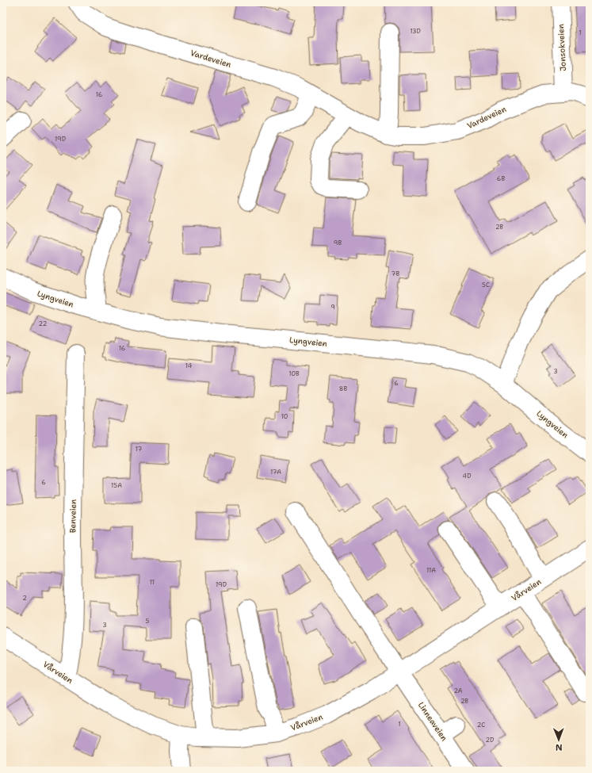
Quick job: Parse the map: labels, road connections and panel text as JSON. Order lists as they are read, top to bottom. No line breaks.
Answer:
{"streets":{"street":["Jonsokveien","Vardeveien","Lyngveien","Benveien","Vårveien","Linneaveien"]},"crossings":[["Jonsokveien","Vardeveien"],["Benveien","Vårveien"],["Vårveien","Linneaveien"]],"house_numbers":["13D","1","16","19D","6B","2B","9B","7B","5C","9","22","16","14","3","10B","6","8B","10","17","17A","4D","6","15A","11A","11","19D","2","5","3","2A","2B","1","2C","2D"],"north":"bottom"}
